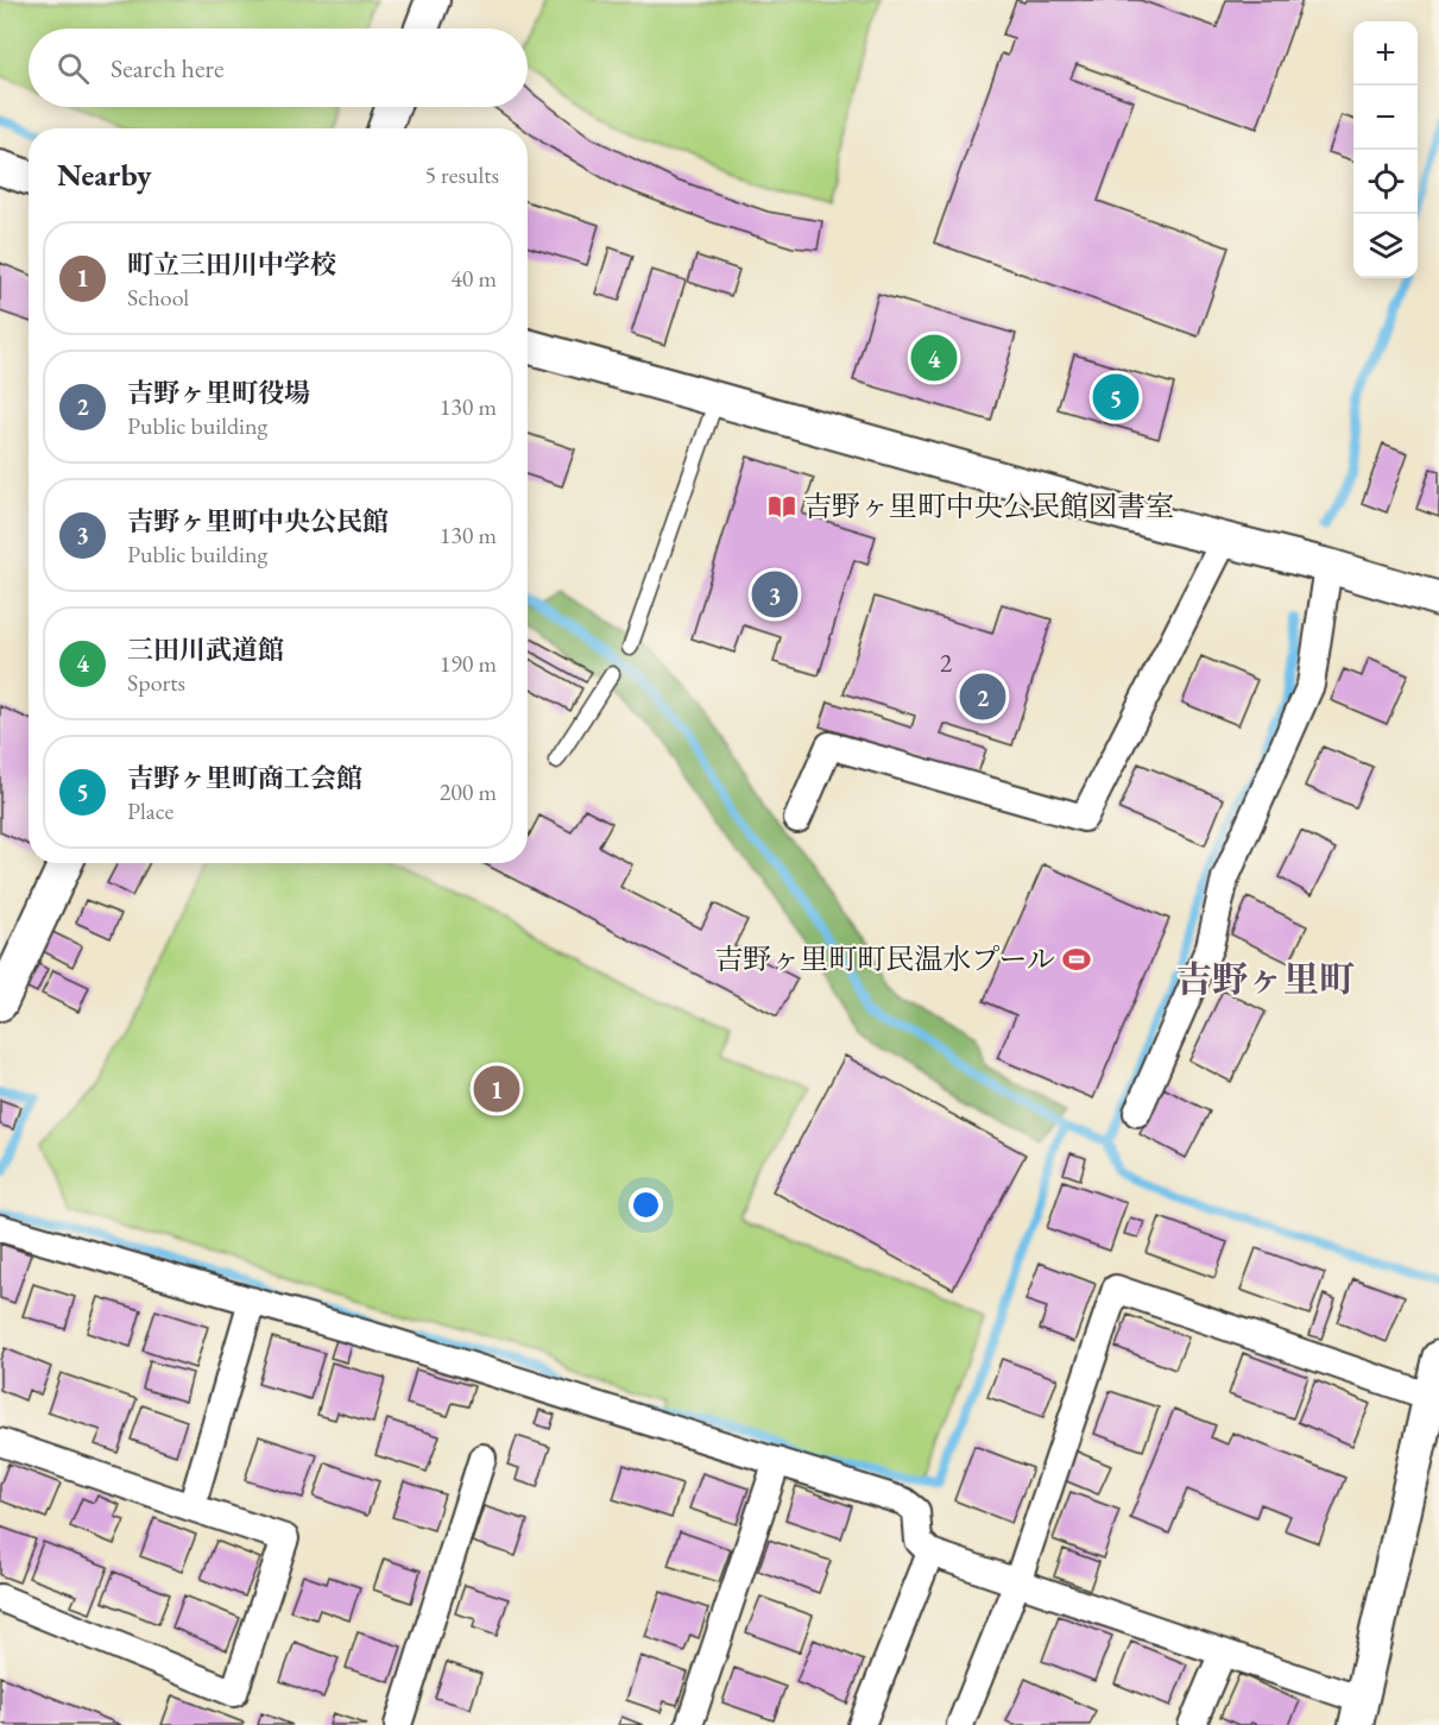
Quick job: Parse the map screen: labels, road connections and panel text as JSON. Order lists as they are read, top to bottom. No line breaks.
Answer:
{"districts":["吉野ヶ里町"],"places":{"library":["吉野ヶ里町中央公民館図書室"],"sports":["吉野ヶ里町町民温水プール"]},"house_numbers":["2"],"page":{"map_buttons":["+","−"],"search":"Search here","heading":["Nearby","5 results"],"list":[{"mark":"1","name":"町立三田川中学校","note":"School","value":"40 m"},{"mark":"2","name":"吉野ヶ里町役場","note":"Public building","value":"130 m"},{"mark":"3","name":"吉野ヶ里町中央公民館","note":"Public building","value":"130 m"},{"mark":"4","name":"三田川武道館","note":"Sports","value":"190 m"},{"mark":"5","name":"吉野ヶ里町商工会館","note":"Place","value":"200 m"}],"pins":["4","5","3","2","1"]}}
